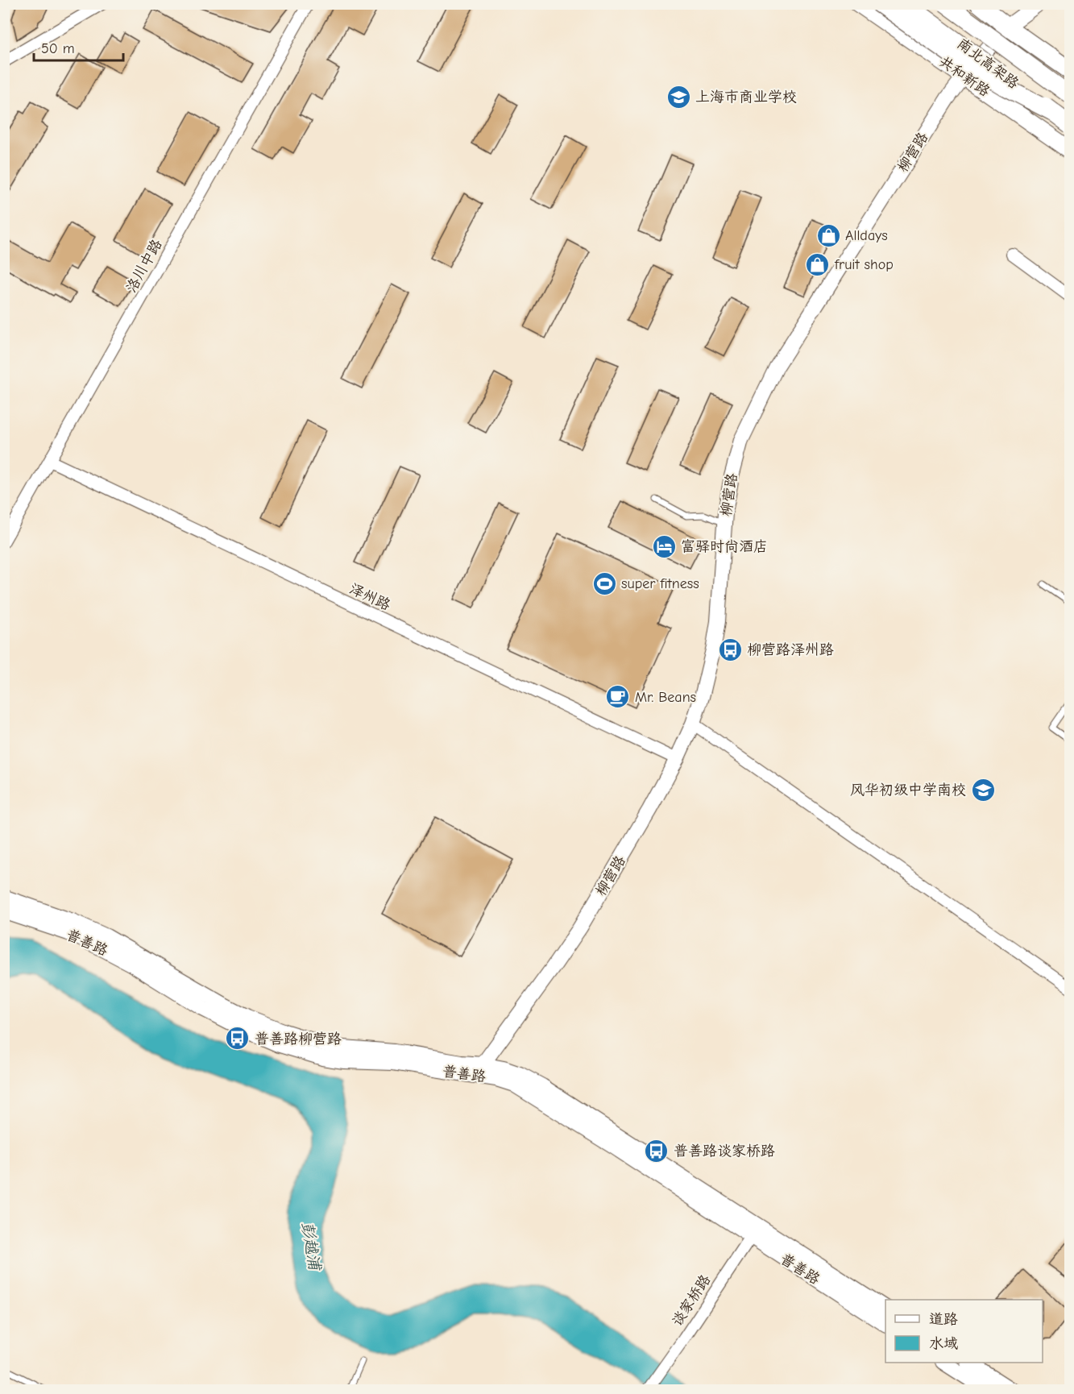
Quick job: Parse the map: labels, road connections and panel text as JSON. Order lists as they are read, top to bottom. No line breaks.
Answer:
{"streets":{"main road":["南北高架路","共和新路","柳营路","普善路"],"street":["洛川中路","泽州路","谈家桥路"]},"crossings":[["共和新路","柳营路"],["柳营路","泽州路"],["柳营路","普善路"],["洛川中路","泽州路"],["普善路","谈家桥路"]],"water":["彭越浦"],"places":{"school or university":["上海市商业学校","风华初级中学南校"],"shop":["Alldays","fruit shop"],"hotel":["富驿时尚酒店"],"sports":["super fitness"],"bus stop":["柳营路泽州路","普善路柳营路","普善路谈家桥路"],"cafe":["Mr. Beans"]},"legend":["道路","水域"],"scale_bar":"50 m"}
